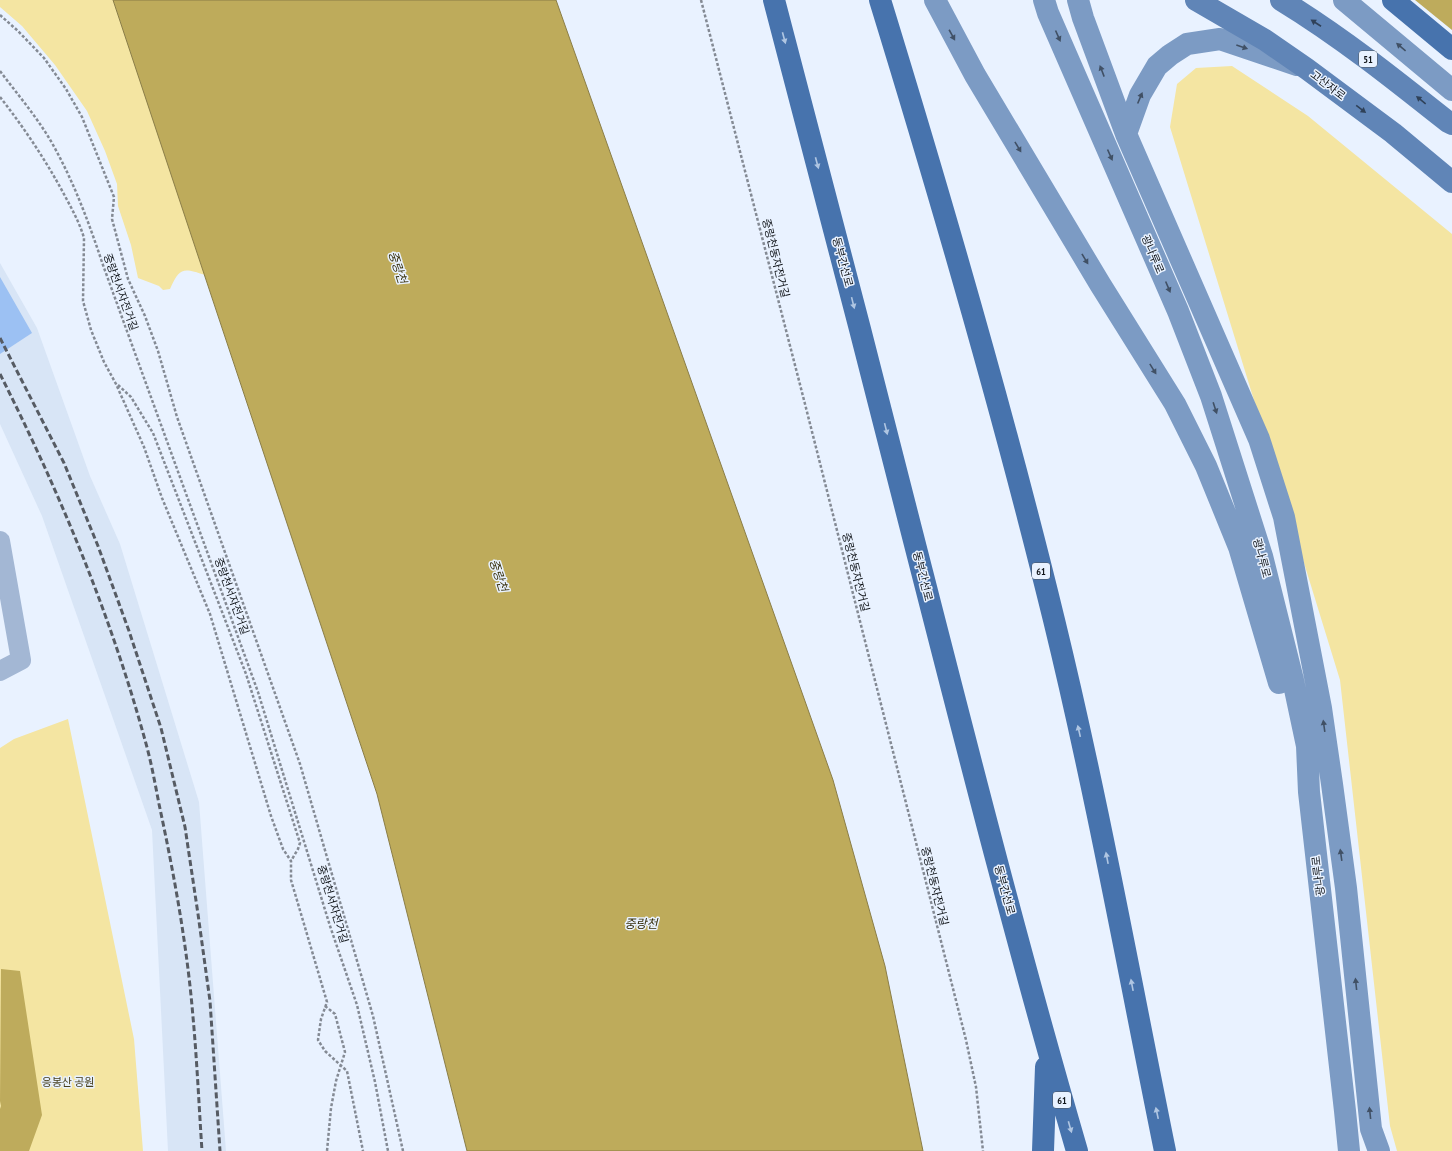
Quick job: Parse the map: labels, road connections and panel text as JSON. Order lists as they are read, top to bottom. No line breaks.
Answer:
{"streets":{"highway":["동부간선로","61"],"main road":["51","고산자로","광나루로"],"path":["중랑천동자전거길","중랑천서자전거길"]},"water":["중랑천"],"parks":["응봉산 공원"]}
